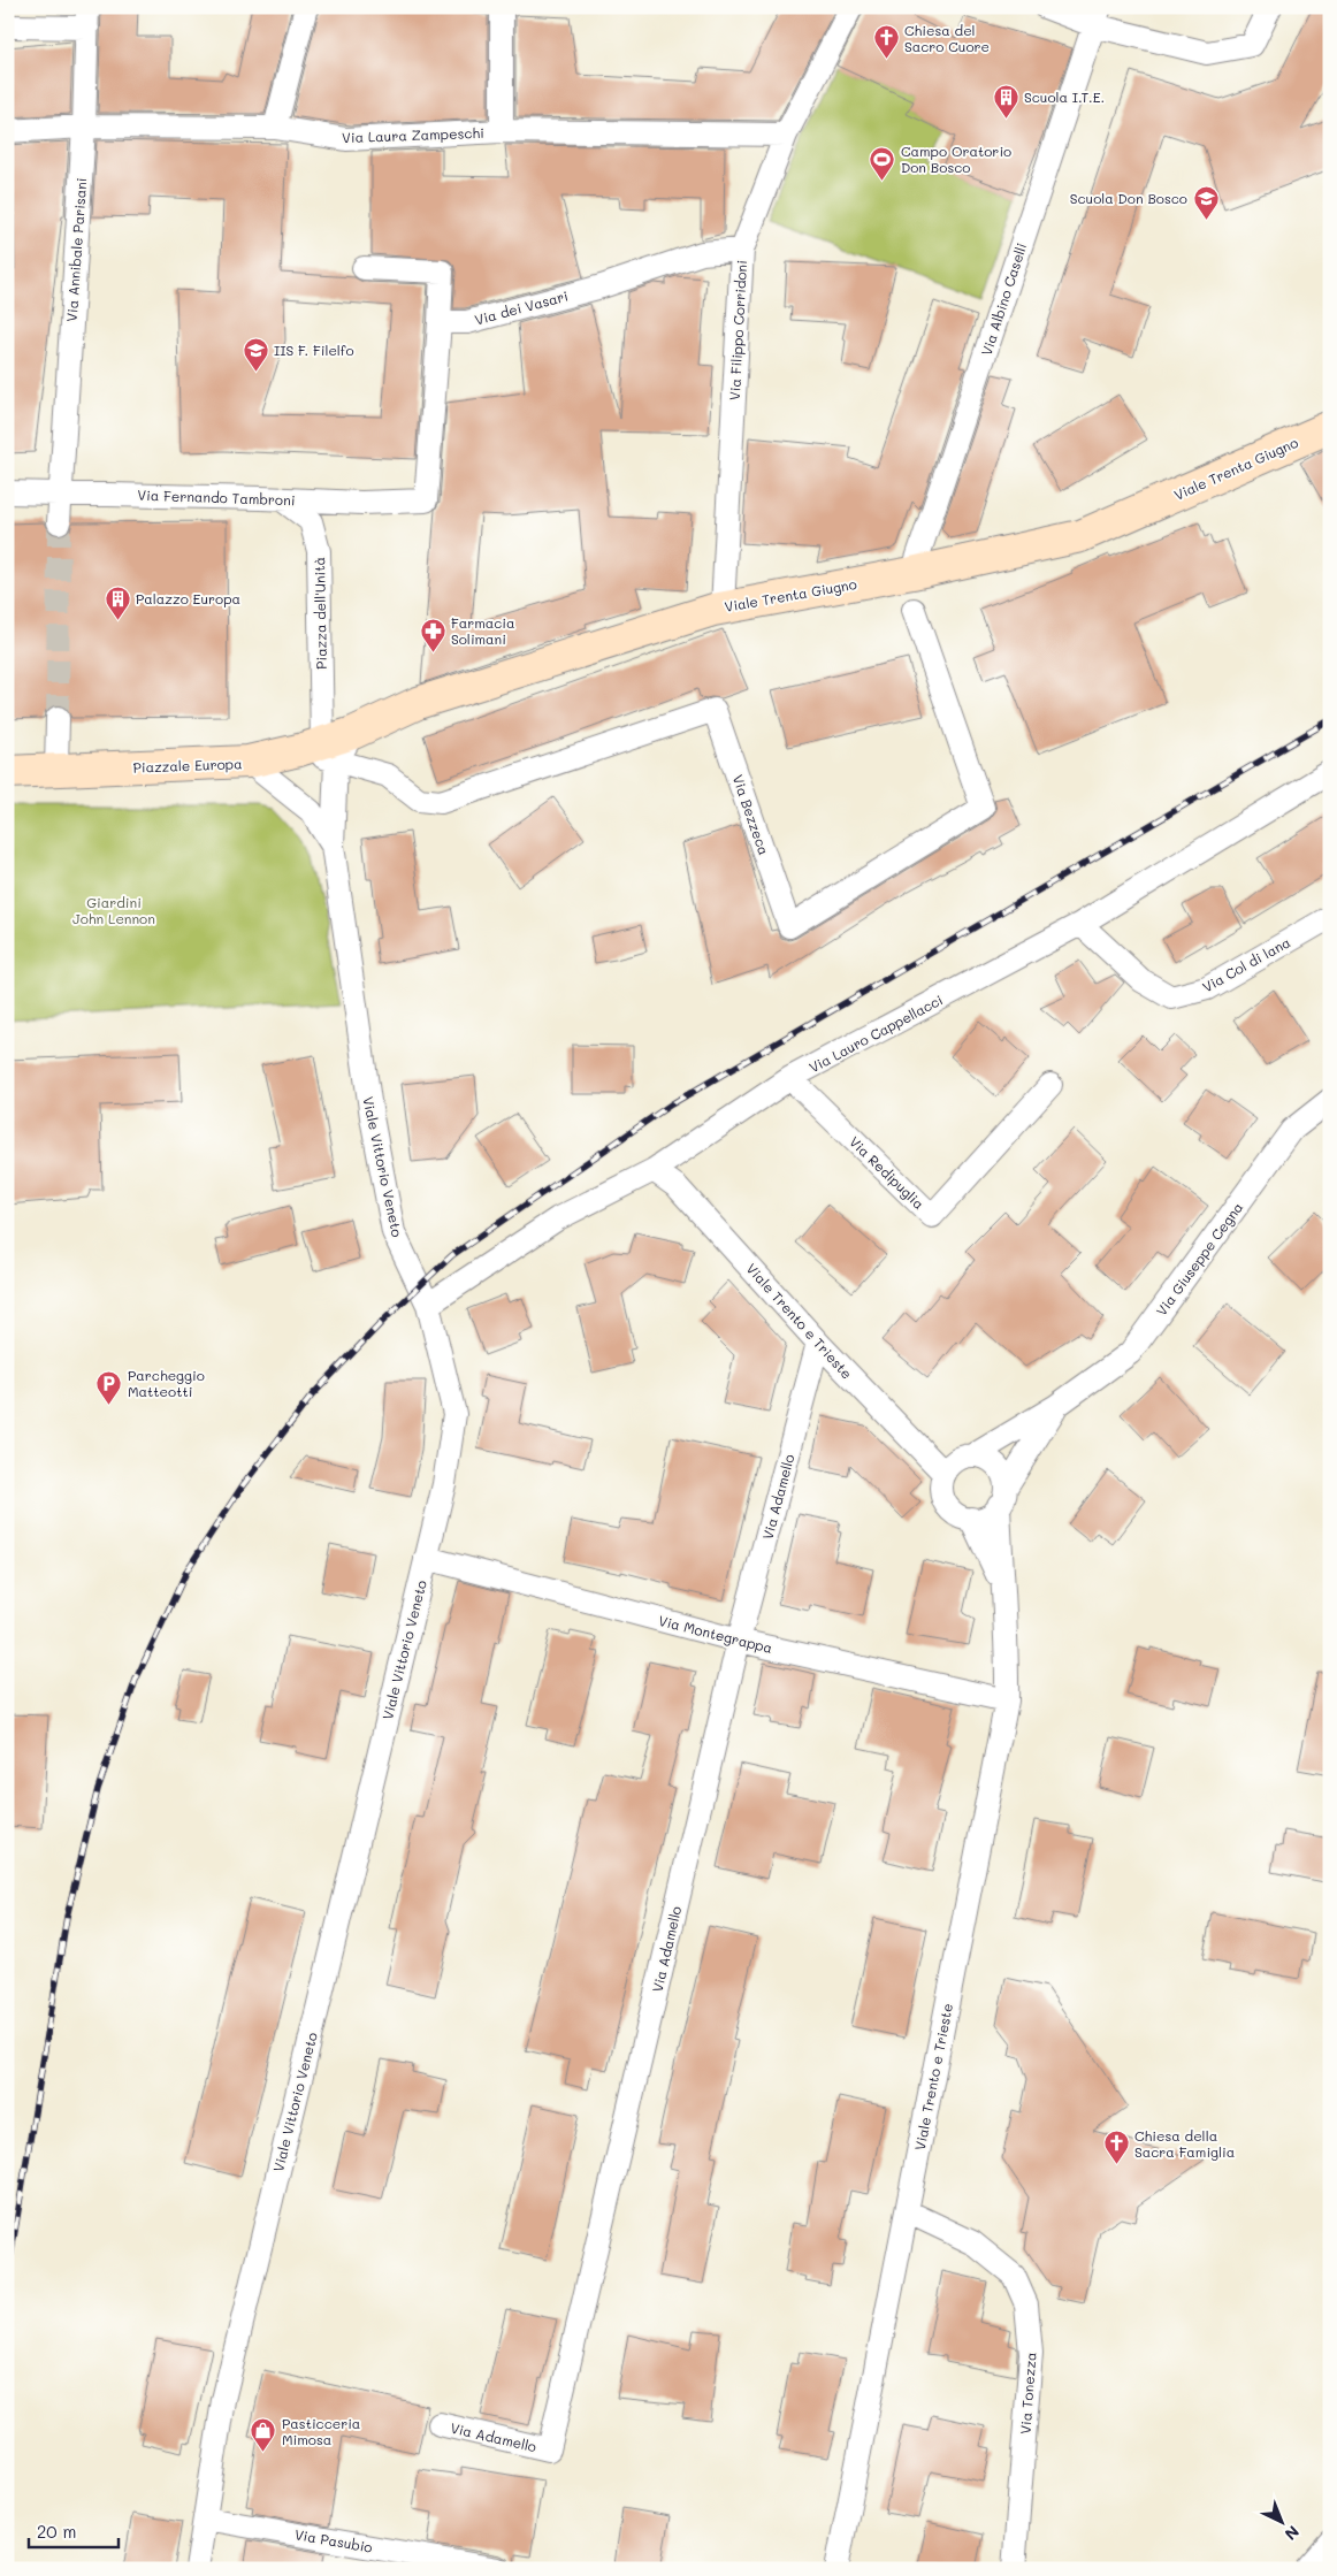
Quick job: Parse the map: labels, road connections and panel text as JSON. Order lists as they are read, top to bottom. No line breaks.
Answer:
{"streets":{"street":["Via Laura Zampeschi","Via Annibale Parisani","Via Albino Caselli","Via dei Vasari","Via Filippo Corridoni","Viale Trenta Giugno","Via Fernando Tambroni","Piazza dell'Unità","Piazzale Europa","Via Bezzeca","Via Col di lana","Via Lauro Cappellacci","Viale Vittorio Veneto","Via Redipuglia","Via Giuseppe Cegna","Viale Trento e Trieste","Via Adamello","Via Montegrappa","Via Tonezza","Via Pasubio"]},"crossings":[["Via Laura Zampeschi","Via Annibale Parisani"],["Via Laura Zampeschi","Via Filippo Corridoni"],["Via Annibale Parisani","Via Fernando Tambroni"],["Via Albino Caselli","Viale Trenta Giugno"],["Via dei Vasari","Via Filippo Corridoni"],["Via dei Vasari","Via Fernando Tambroni"],["Via Filippo Corridoni","Viale Trenta Giugno"],["Viale Trenta Giugno","Piazza dell'Unità"],["Viale Trenta Giugno","Piazzale Europa"],["Viale Trenta Giugno","Via Bezzeca"],["Viale Trenta Giugno","Viale Vittorio Veneto"],["Via Fernando Tambroni","Piazza dell'Unità"],["Piazza dell'Unità","Via Bezzeca"],["Piazza dell'Unità","Viale Vittorio Veneto"],["Piazzale Europa","Viale Vittorio Veneto"],["Via Bezzeca","Viale Vittorio Veneto"],["Via Col di lana","Via Lauro Cappellacci"],["Via Lauro Cappellacci","Viale Vittorio Veneto"],["Via Lauro Cappellacci","Via Redipuglia"],["Via Lauro Cappellacci","Viale Trento e Trieste"],["Viale Vittorio Veneto","Via Montegrappa"],["Viale Vittorio Veneto","Via Pasubio"],["Via Giuseppe Cegna","Viale Trento e Trieste"],["Viale Trento e Trieste","Via Adamello"],["Viale Trento e Trieste","Via Montegrappa"],["Viale Trento e Trieste","Via Tonezza"],["Via Adamello","Via Montegrappa"]],"parks":["Giardini John Lennon"],"places":{"church":["Chiesa del Sacro Cuore","Chiesa della Sacra Famiglia"],"building":["Scuola I.T.E.","Palazzo Europa"],"sports":["Campo Oratorio Don Bosco"],"school or university":["Scuola Don Bosco","IIS F. Filelfo"],"pharmacy":["Farmacia Solimani"],"parking":["Parcheggio Matteotti"],"shop":["Pasticceria Mimosa"]},"scale_bar":"20 m","north":"bottom right"}
